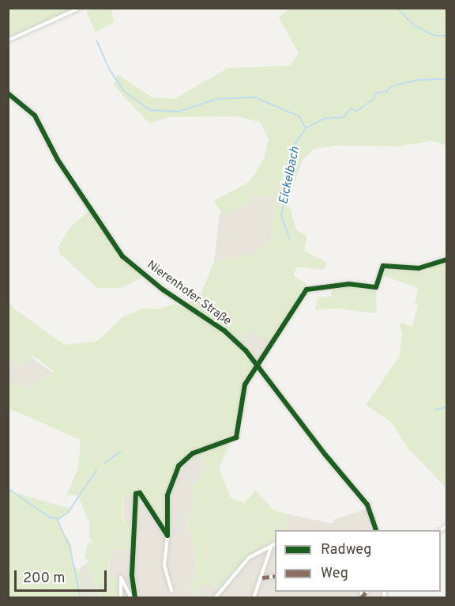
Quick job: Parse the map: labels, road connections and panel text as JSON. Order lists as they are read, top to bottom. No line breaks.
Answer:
{"streets":{"street":["Nierenhofer Straße"]},"water":["Eickelbach"],"legend":["Radweg","Weg"],"scale_bar":"200 m"}
